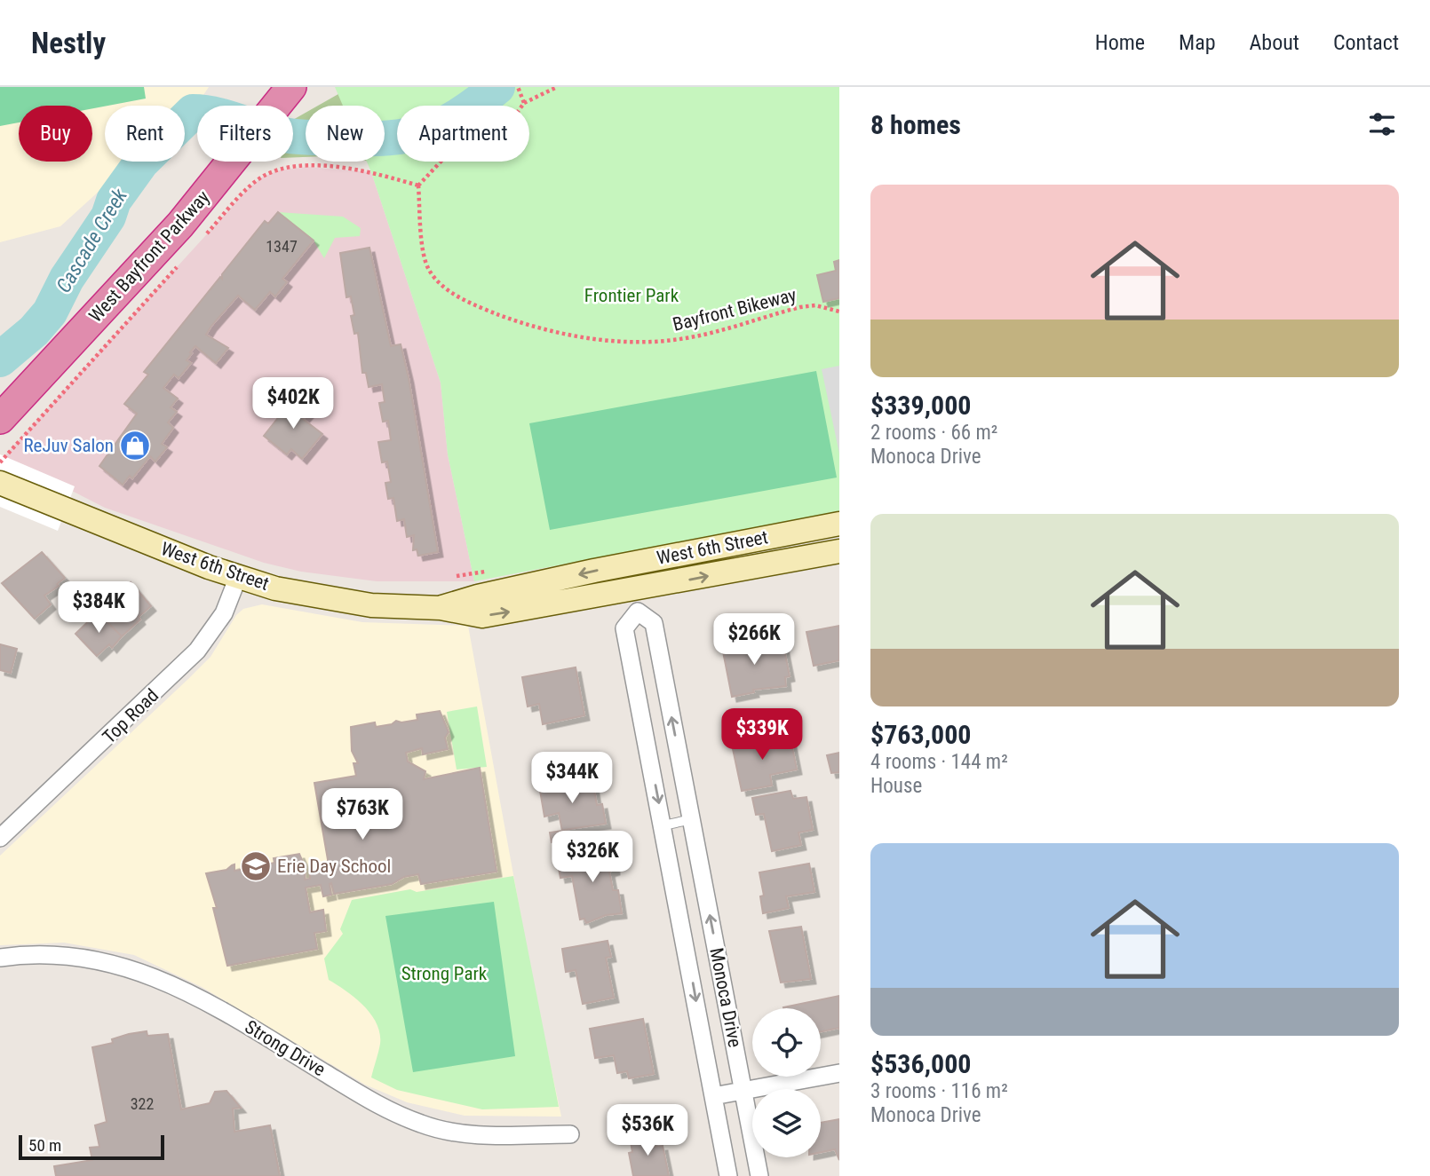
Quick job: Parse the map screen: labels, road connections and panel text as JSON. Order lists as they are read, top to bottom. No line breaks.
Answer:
{"streets":{"highway":["West Bayfront Parkway"],"main road":["West 6th Street"],"street":["Top Road","Monoca Drive","Strong Drive"],"path":["Bayfront Bikeway"]},"crossings":[["West 6th Street","Top Road"],["West 6th Street","Monoca Drive"]],"water":["Cascade Creek"],"parks":["Frontier Park","Strong Park"],"places":{"shop":["ReJuv Salon"],"school or university":["Erie Day School"]},"house_numbers":["1347","322"],"scale_bar":"50 m","page":{"header":"Nestly","nav":["Home","Map","About","Contact"],"heading":"8 homes","chip":["Buy","Rent","Filters","New","Apartment"],"list":[{"name":"$339,000","note":"2 rooms · 66 m² · Monoca Drive"},{"name":"$763,000","note":"4 rooms · 144 m² · House"},{"name":"$536,000","note":"3 rooms · 116 m² · Monoca Drive"}],"price":["$402K","$384K","$266K","$339K","$344K","$763K","$326K","$536K"],"scale":"50 m"}}
